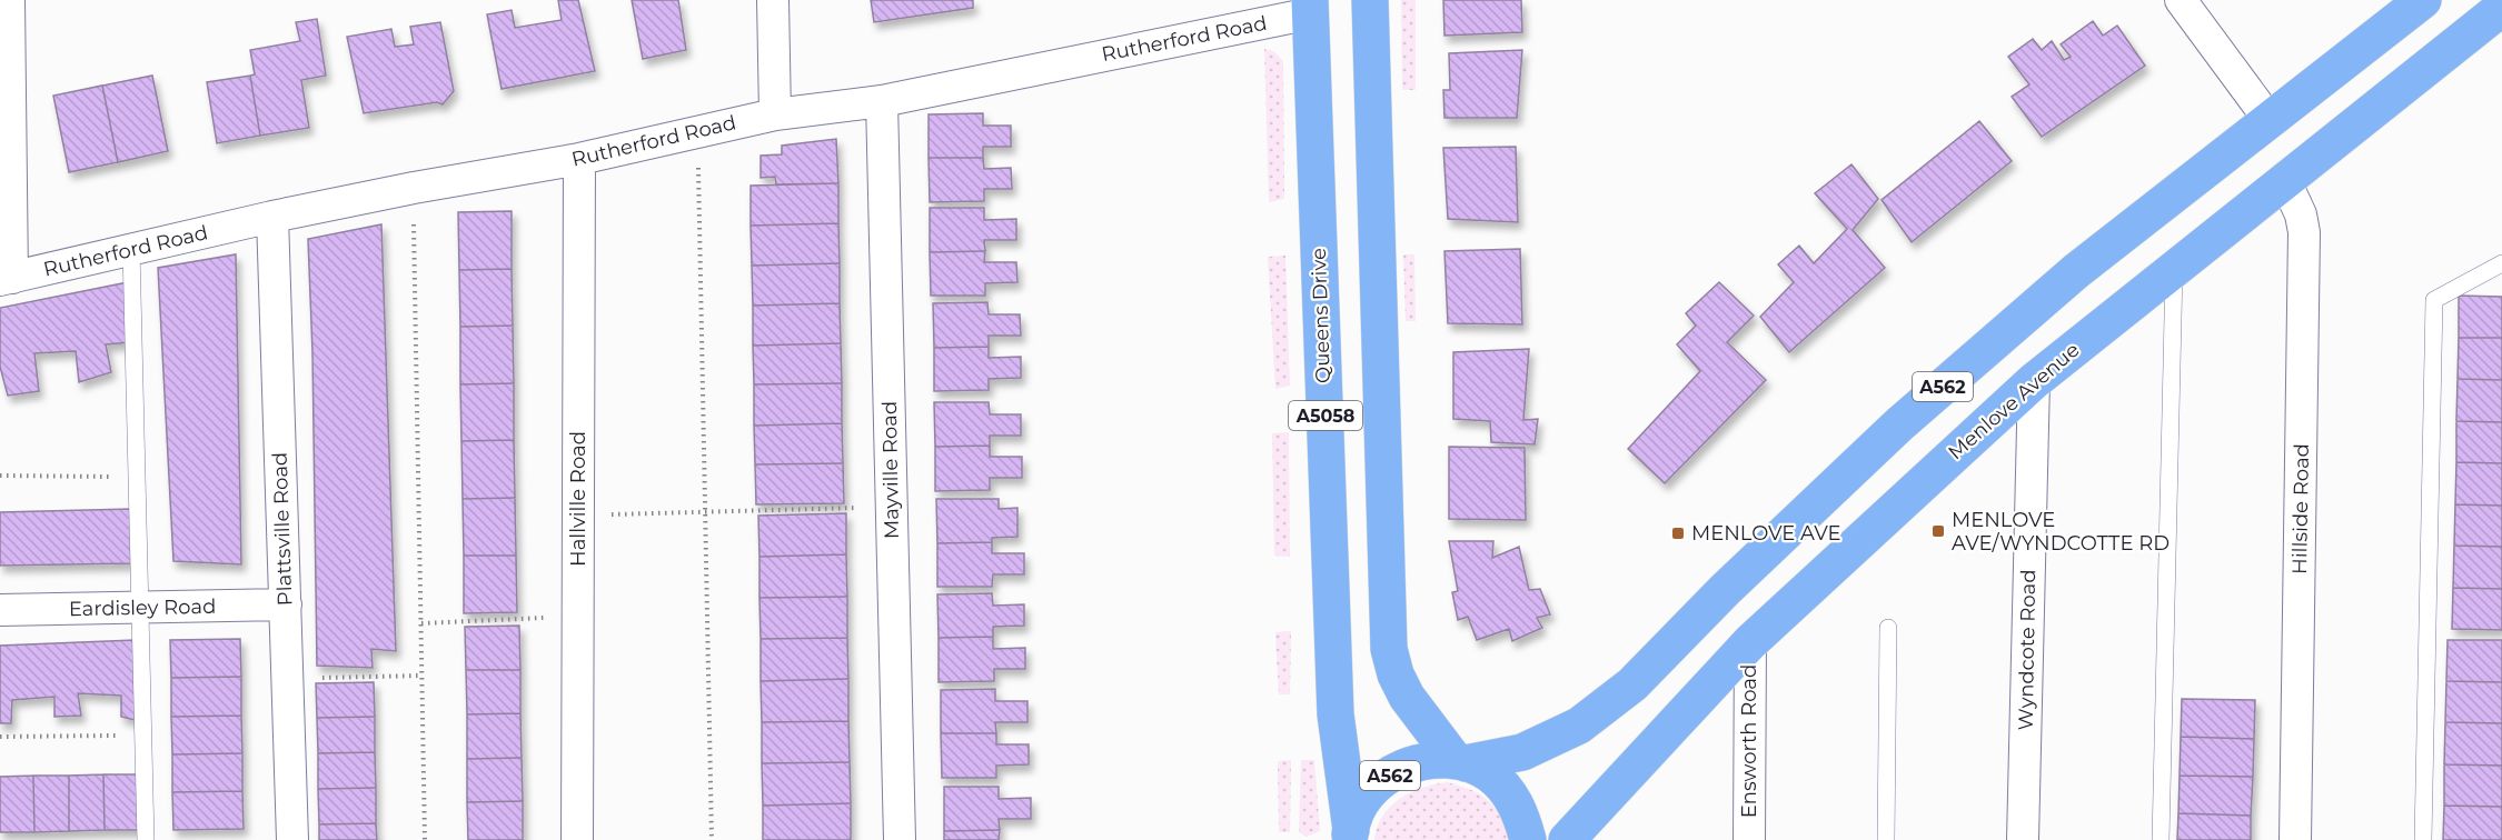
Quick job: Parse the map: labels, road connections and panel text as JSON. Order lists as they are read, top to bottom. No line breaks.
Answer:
{"streets":{"highway":["Queens Drive","A562","Menlove Avenue","A5058"],"street":["Rutherford Road","Mayville Road","Hallville Road","Hillside Road","Plattsville Road","Eardisley Road","Wyndcote Road","Ensworth Road"]},"crossings":[["Rutherford Road","Queens Drive"],["Rutherford Road","Mayville Road"],["Rutherford Road","Hallville Road"],["Rutherford Road","Plattsville Road"],["Queens Drive","A562"],["A562","A5058"],["Menlove Avenue","Hillside Road"],["Menlove Avenue","Wyndcote Road"],["Menlove Avenue","Ensworth Road"],["Plattsville Road","Eardisley Road"]],"places":{"transit":["MENLOVE AVE/WYNDCOTTE RD","MENLOVE AVE"]}}
